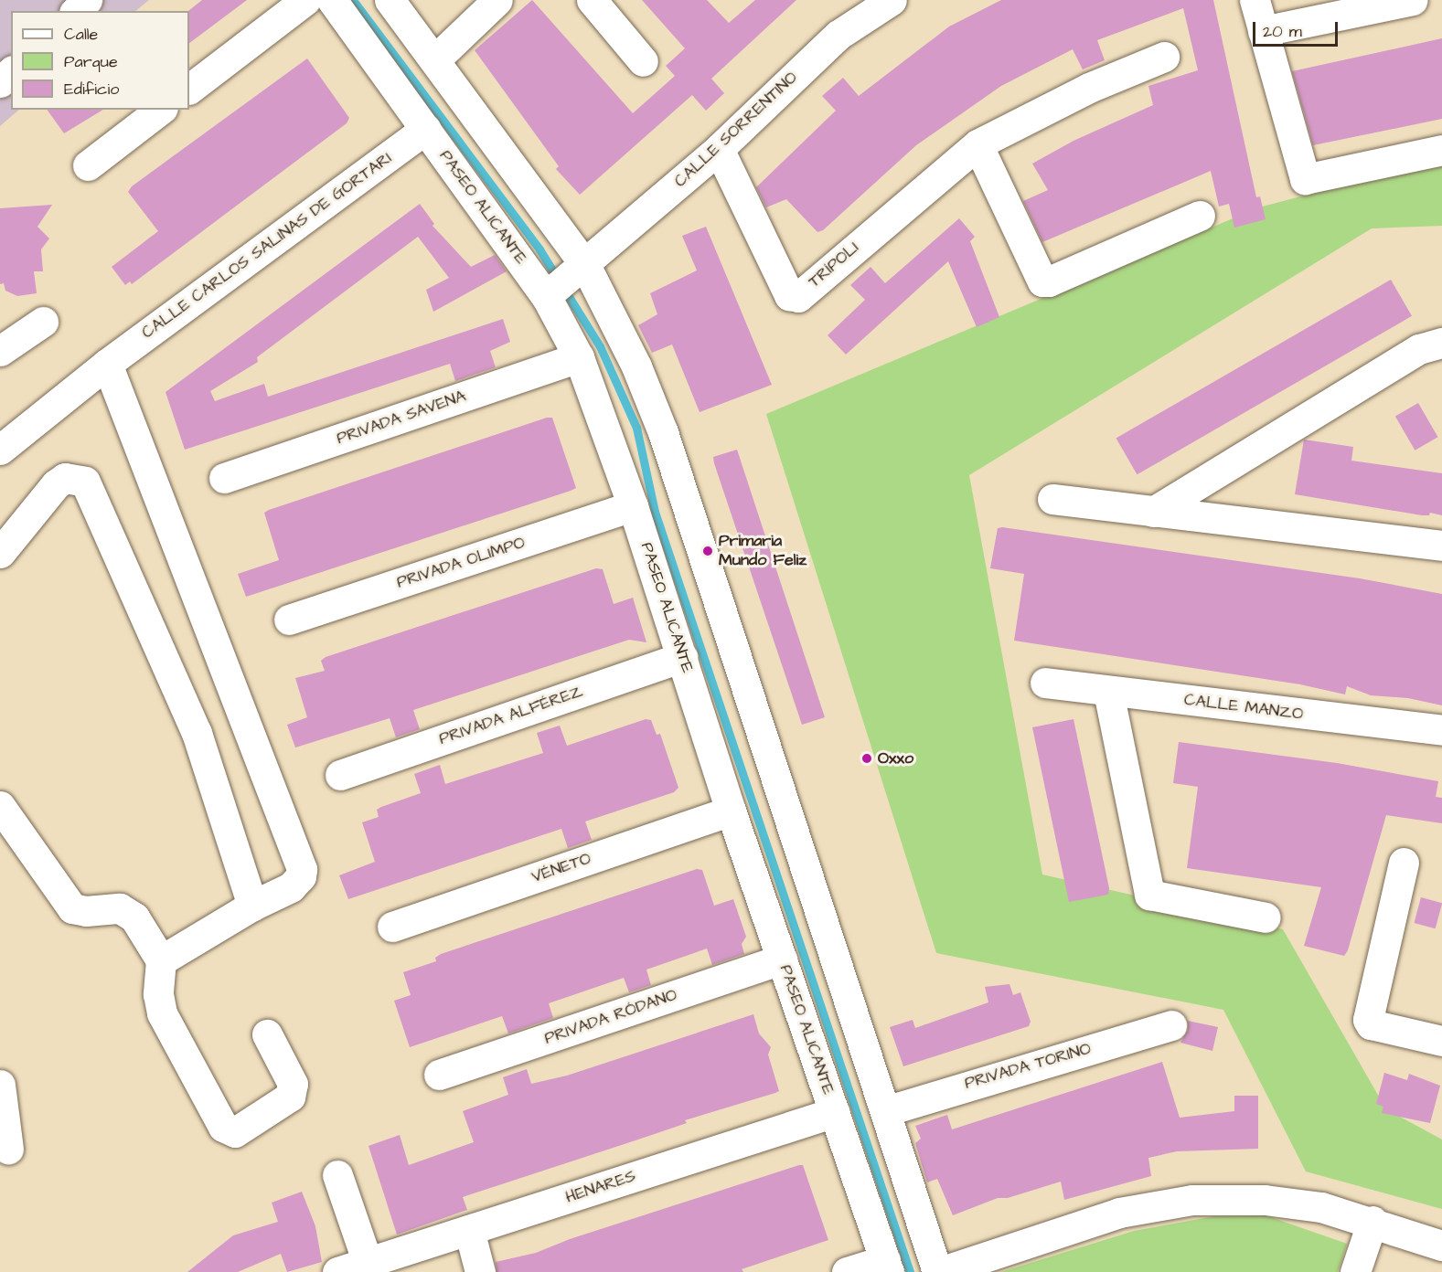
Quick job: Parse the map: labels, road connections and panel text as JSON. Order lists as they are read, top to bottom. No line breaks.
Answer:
{"streets":{"street":["CALLE SORRENTINO","PASEO ALICANTE","CALLE CARLOS SALINAS DE GORTARI","TRÍPOLI","PRIVADA SAVENA","PRIVADA OLIMPO","CALLE MANZO","PRIVADA ALFÉREZ","VÉNETO","PRIVADA RÓDANO","PRIVADA TORINO","HENARES"]},"crossings":[["CALLE SORRENTINO","PASEO ALICANTE"],["CALLE SORRENTINO","TRÍPOLI"],["PASEO ALICANTE","CALLE CARLOS SALINAS DE GORTARI"],["PASEO ALICANTE","PRIVADA SAVENA"],["PASEO ALICANTE","PRIVADA OLIMPO"],["PASEO ALICANTE","PRIVADA ALFÉREZ"],["PASEO ALICANTE","VÉNETO"],["PASEO ALICANTE","PRIVADA RÓDANO"],["PASEO ALICANTE","HENARES"]],"places":["Primaria Mundo Feliz","Oxxo"],"legend":["Calle","Parque","Edificio"],"scale_bar":"20 m"}
